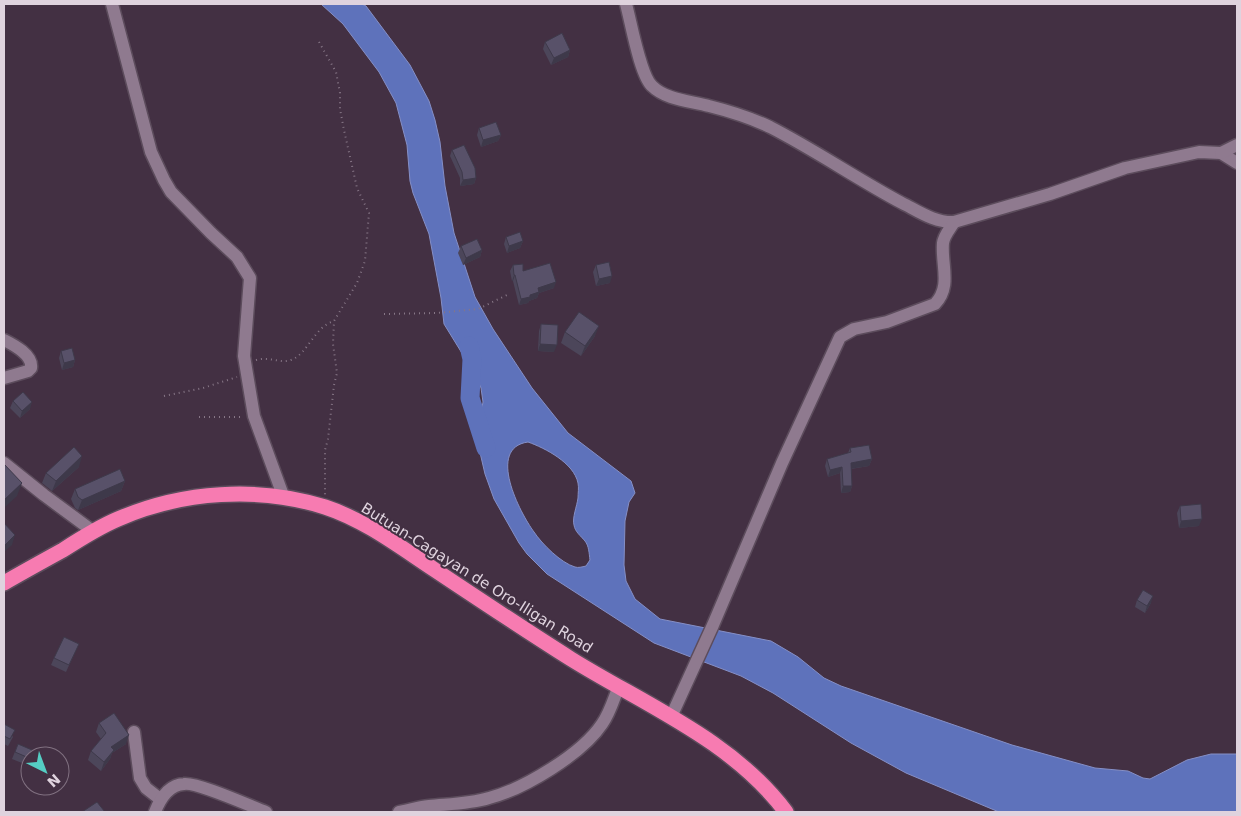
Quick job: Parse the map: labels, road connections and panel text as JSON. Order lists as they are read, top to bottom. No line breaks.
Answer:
{"streets":{"highway":["Butuan-Cagayan de Oro-Iligan Road"]},"north":"bottom right"}
